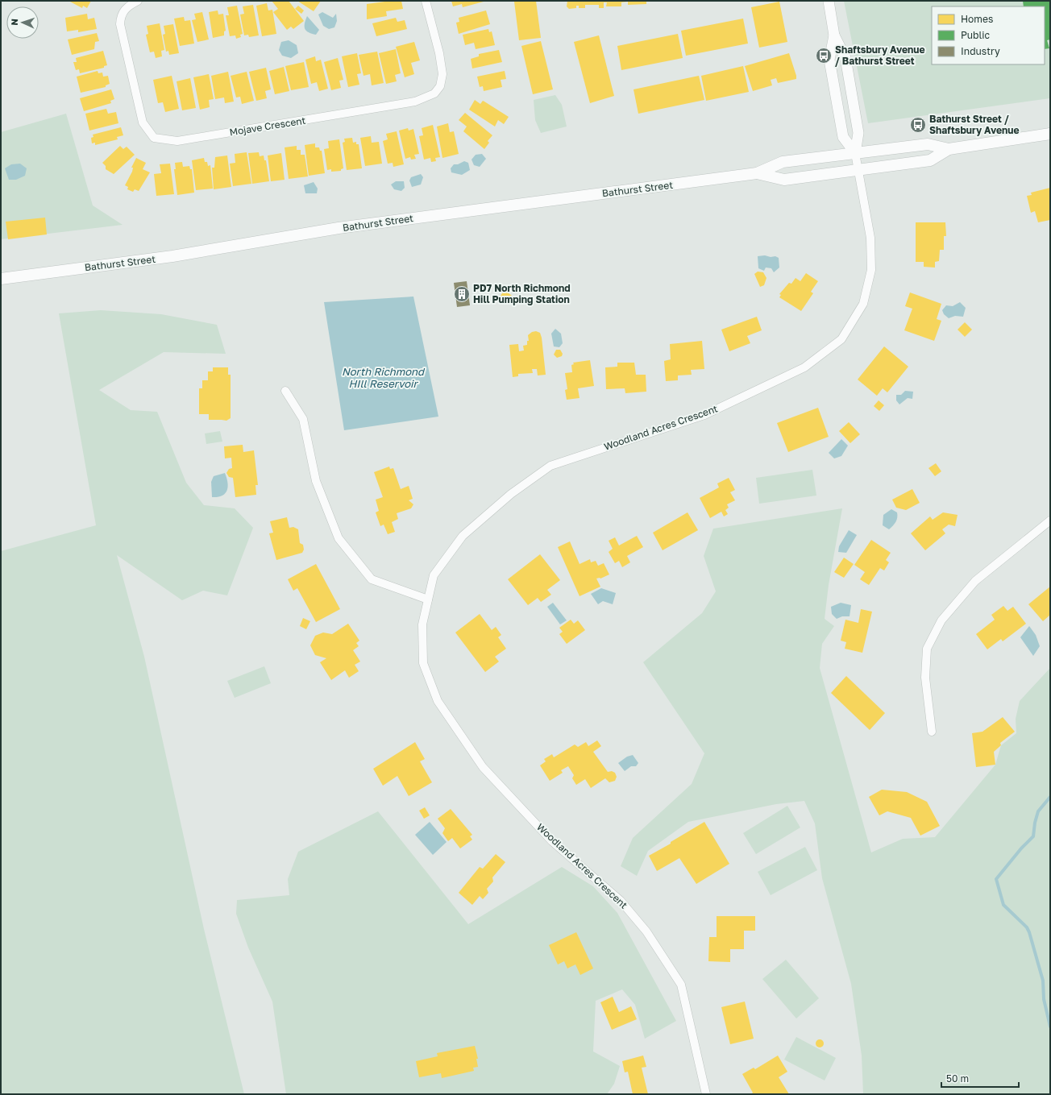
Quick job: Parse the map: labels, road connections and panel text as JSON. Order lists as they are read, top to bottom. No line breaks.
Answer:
{"streets":{"main road":["Bathurst Street"],"street":["Mojave Crescent","Woodland Acres Crescent"]},"crossings":[["Bathurst Street","Woodland Acres Crescent"]],"water":["North Richmond HIll Reservoir"],"places":{"bus stop":["Shaftsbury Avenue / Bathurst Street","Bathurst Street / Shaftsbury Avenue"],"building":["PD7 North Richmond Hill Pumping Station"]},"legend":["Homes","Public","Industry"],"scale_bar":"50 m","north":"left"}
